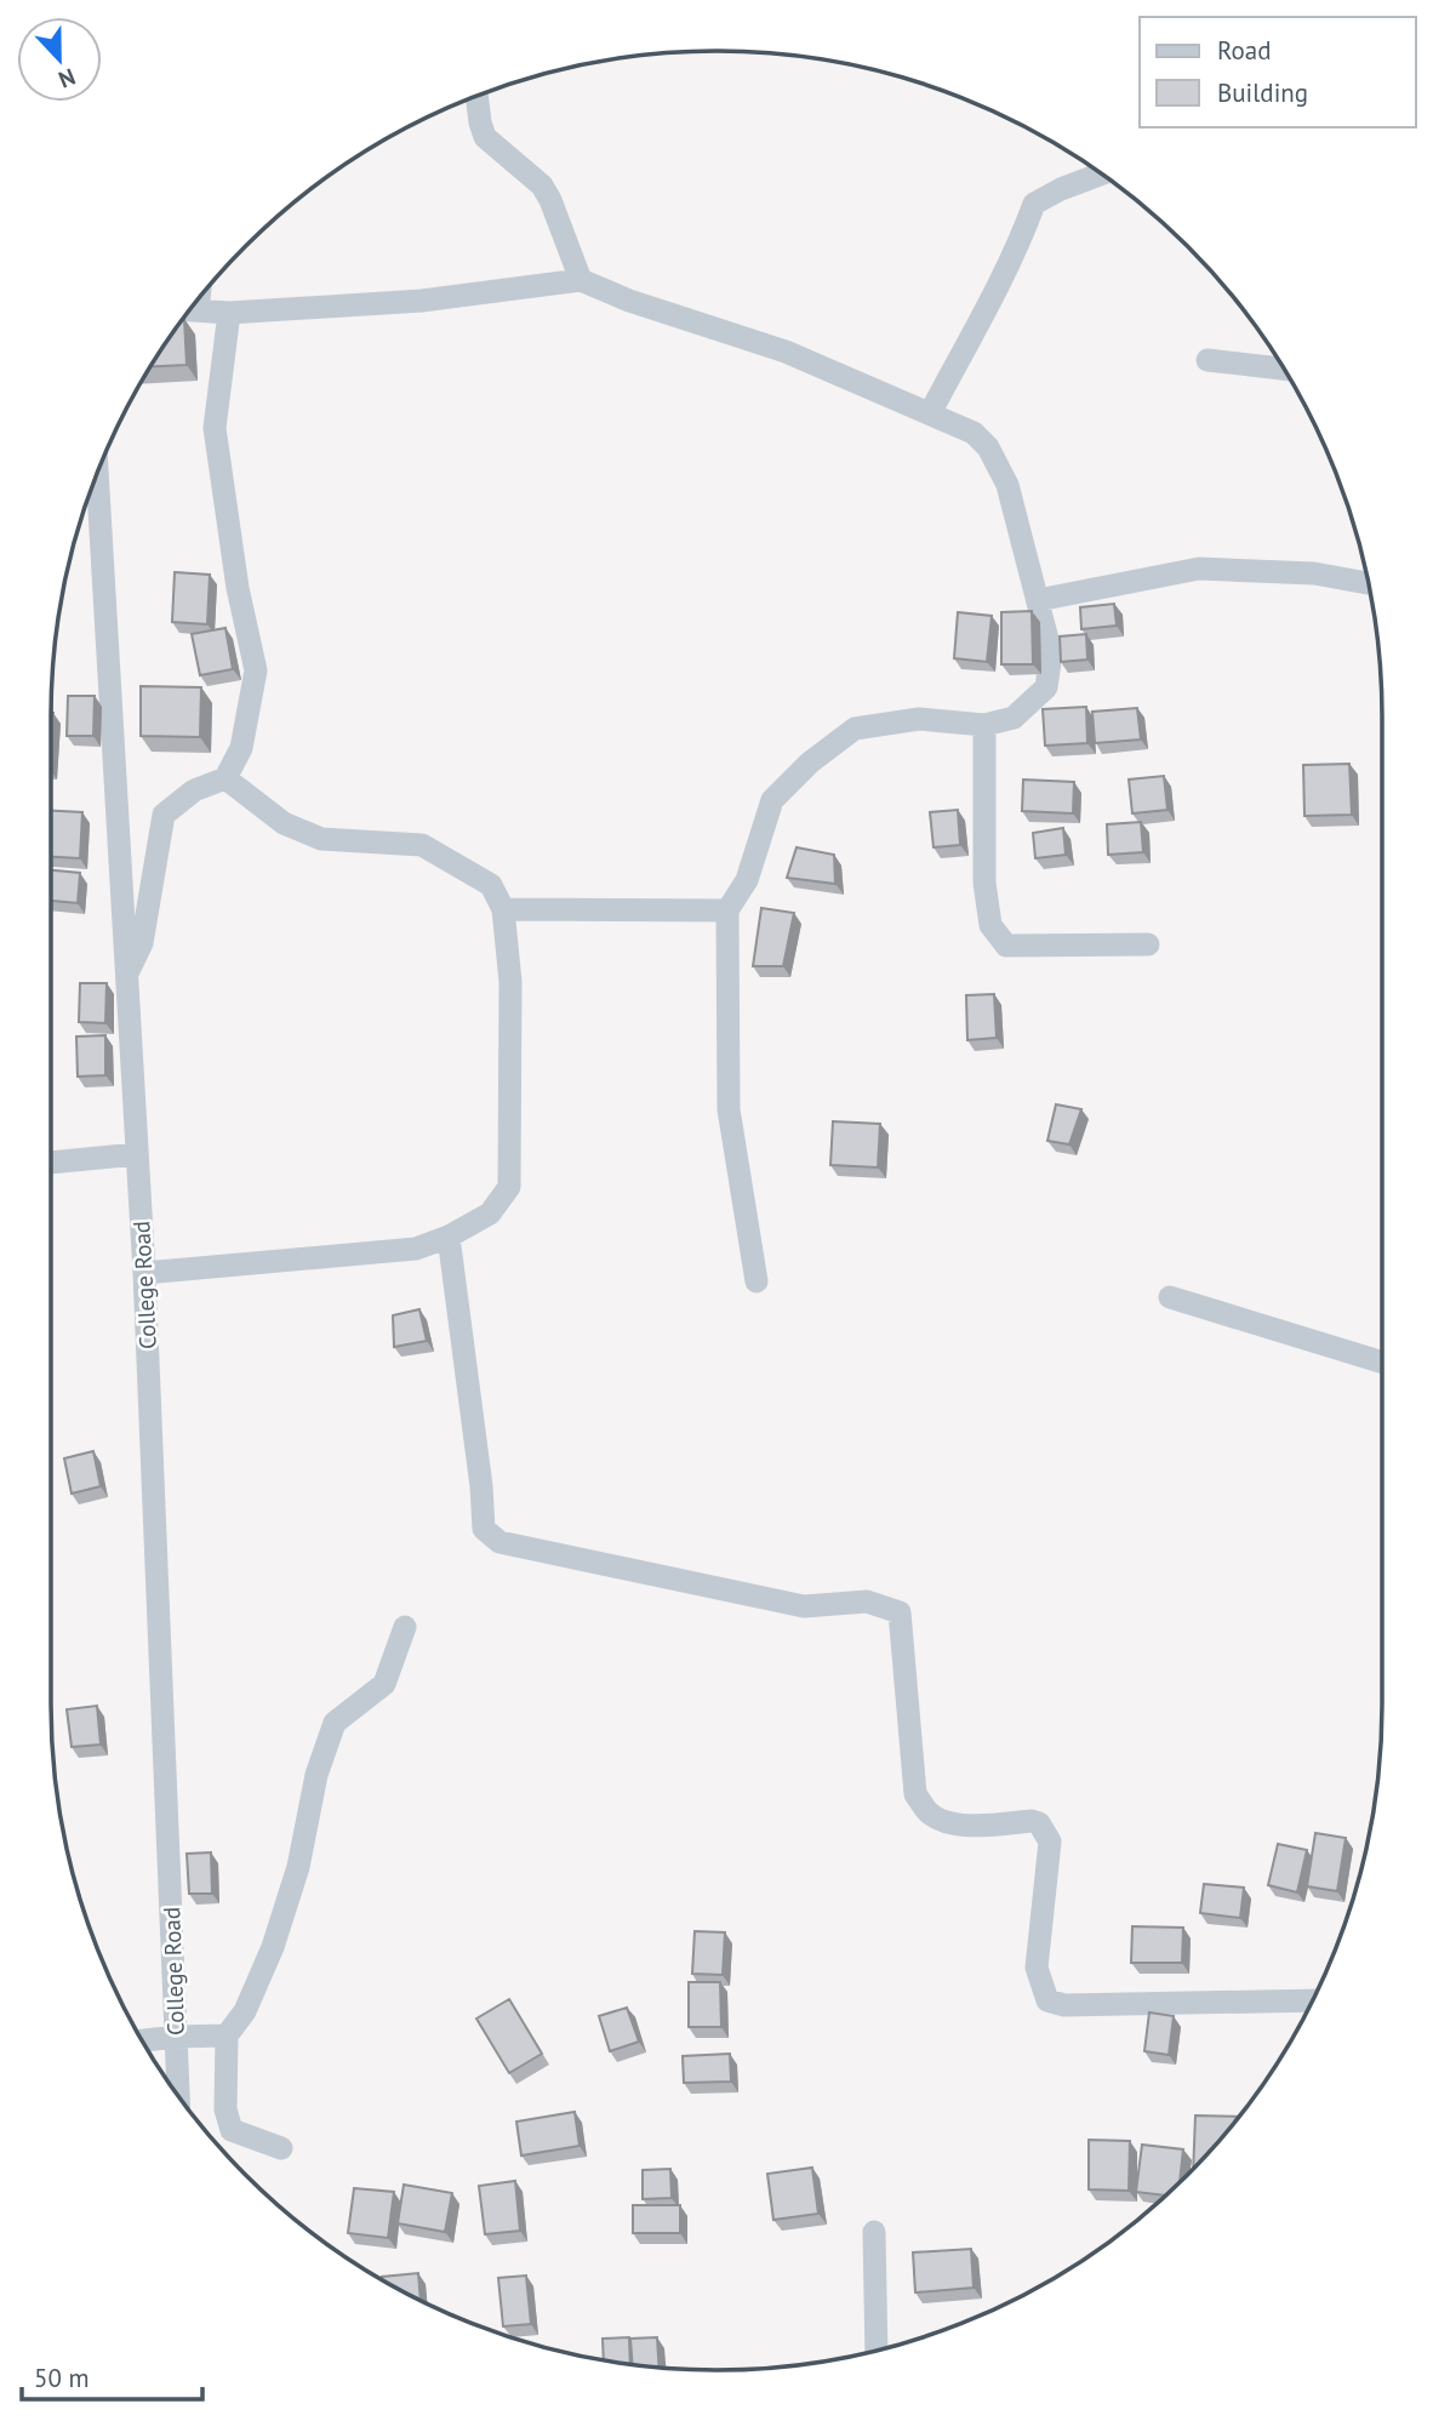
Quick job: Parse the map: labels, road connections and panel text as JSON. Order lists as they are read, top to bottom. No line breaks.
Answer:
{"streets":{"street":["College Road"]},"legend":["Road","Building"],"scale_bar":"50 m","north":"bottom"}
